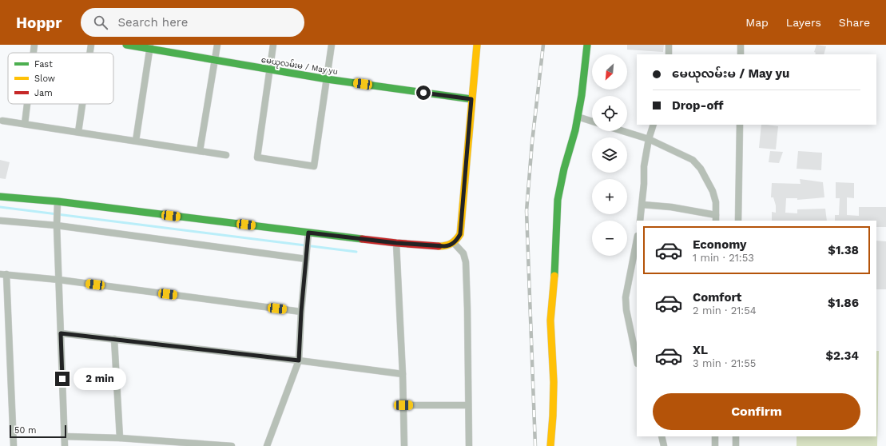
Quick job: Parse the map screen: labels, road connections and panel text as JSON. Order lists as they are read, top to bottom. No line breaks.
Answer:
{"streets":{"street":["မေယုလမ်းမ / May yu"]},"legend":["Fast","Slow","Jam"],"scale_bar":"50 m","north":"bottom left","page":{"header":"Hoppr","search":"Search here","nav":["Map","Layers","Share"],"map_buttons":["+","−"],"banner":["မေယုလမ်းမ / May yu","Drop-off"],"list":[{"name":"Economy","note":"1 min · 21:53","value":"$1.38"},{"name":"Comfort","note":"2 min · 21:54","value":"$1.86"},{"name":"XL","note":"3 min · 21:55","value":"$2.34"}],"bubble":"2 min","buttons":"Confirm","scale":"50 m"}}
